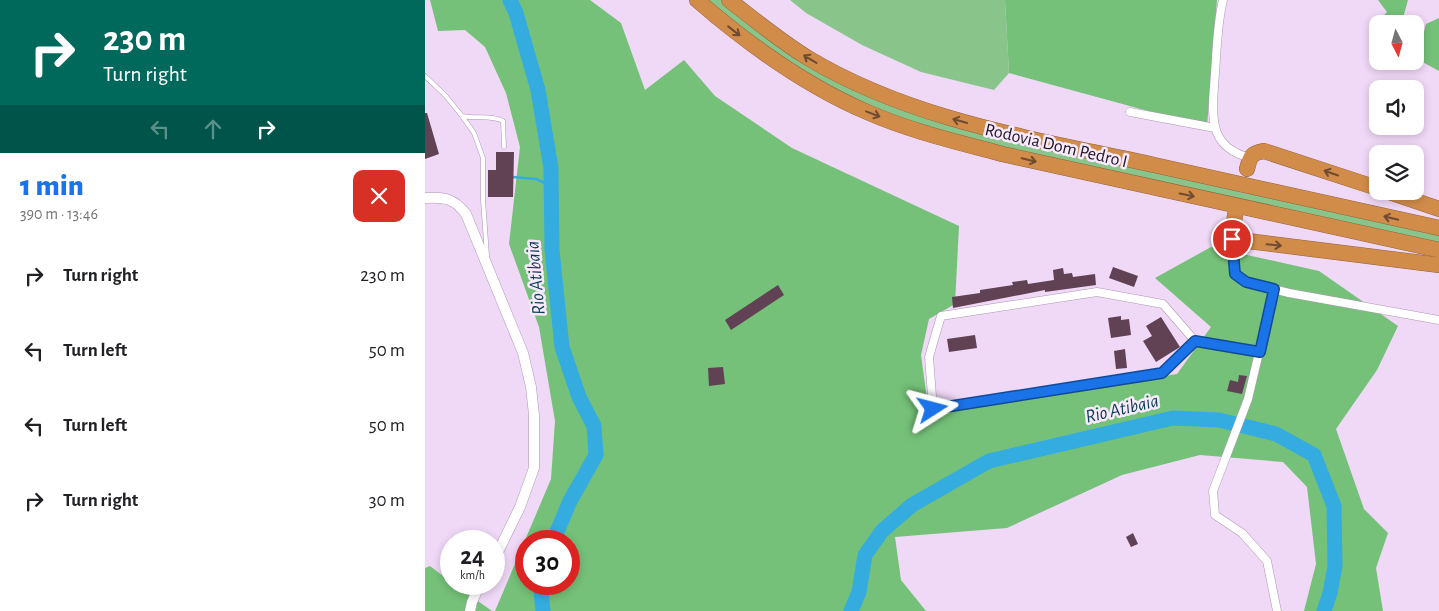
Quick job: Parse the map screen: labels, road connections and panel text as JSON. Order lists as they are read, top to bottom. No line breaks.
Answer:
{"streets":{"highway":["Rodovia Dom Pedro I"]},"water":["Rio Atibaia"],"north":"bottom","page":{"turn":["230 m","Turn right"],"heading":["1 min","390 m · 13:46"],"list":[{"name":"Turn right","value":"230 m"},{"name":"Turn left","value":"50 m"},{"name":"Turn left","value":"50 m"},{"name":"Turn right","value":"30 m"}],"speed":"24 km/h","limit":"30"}}
